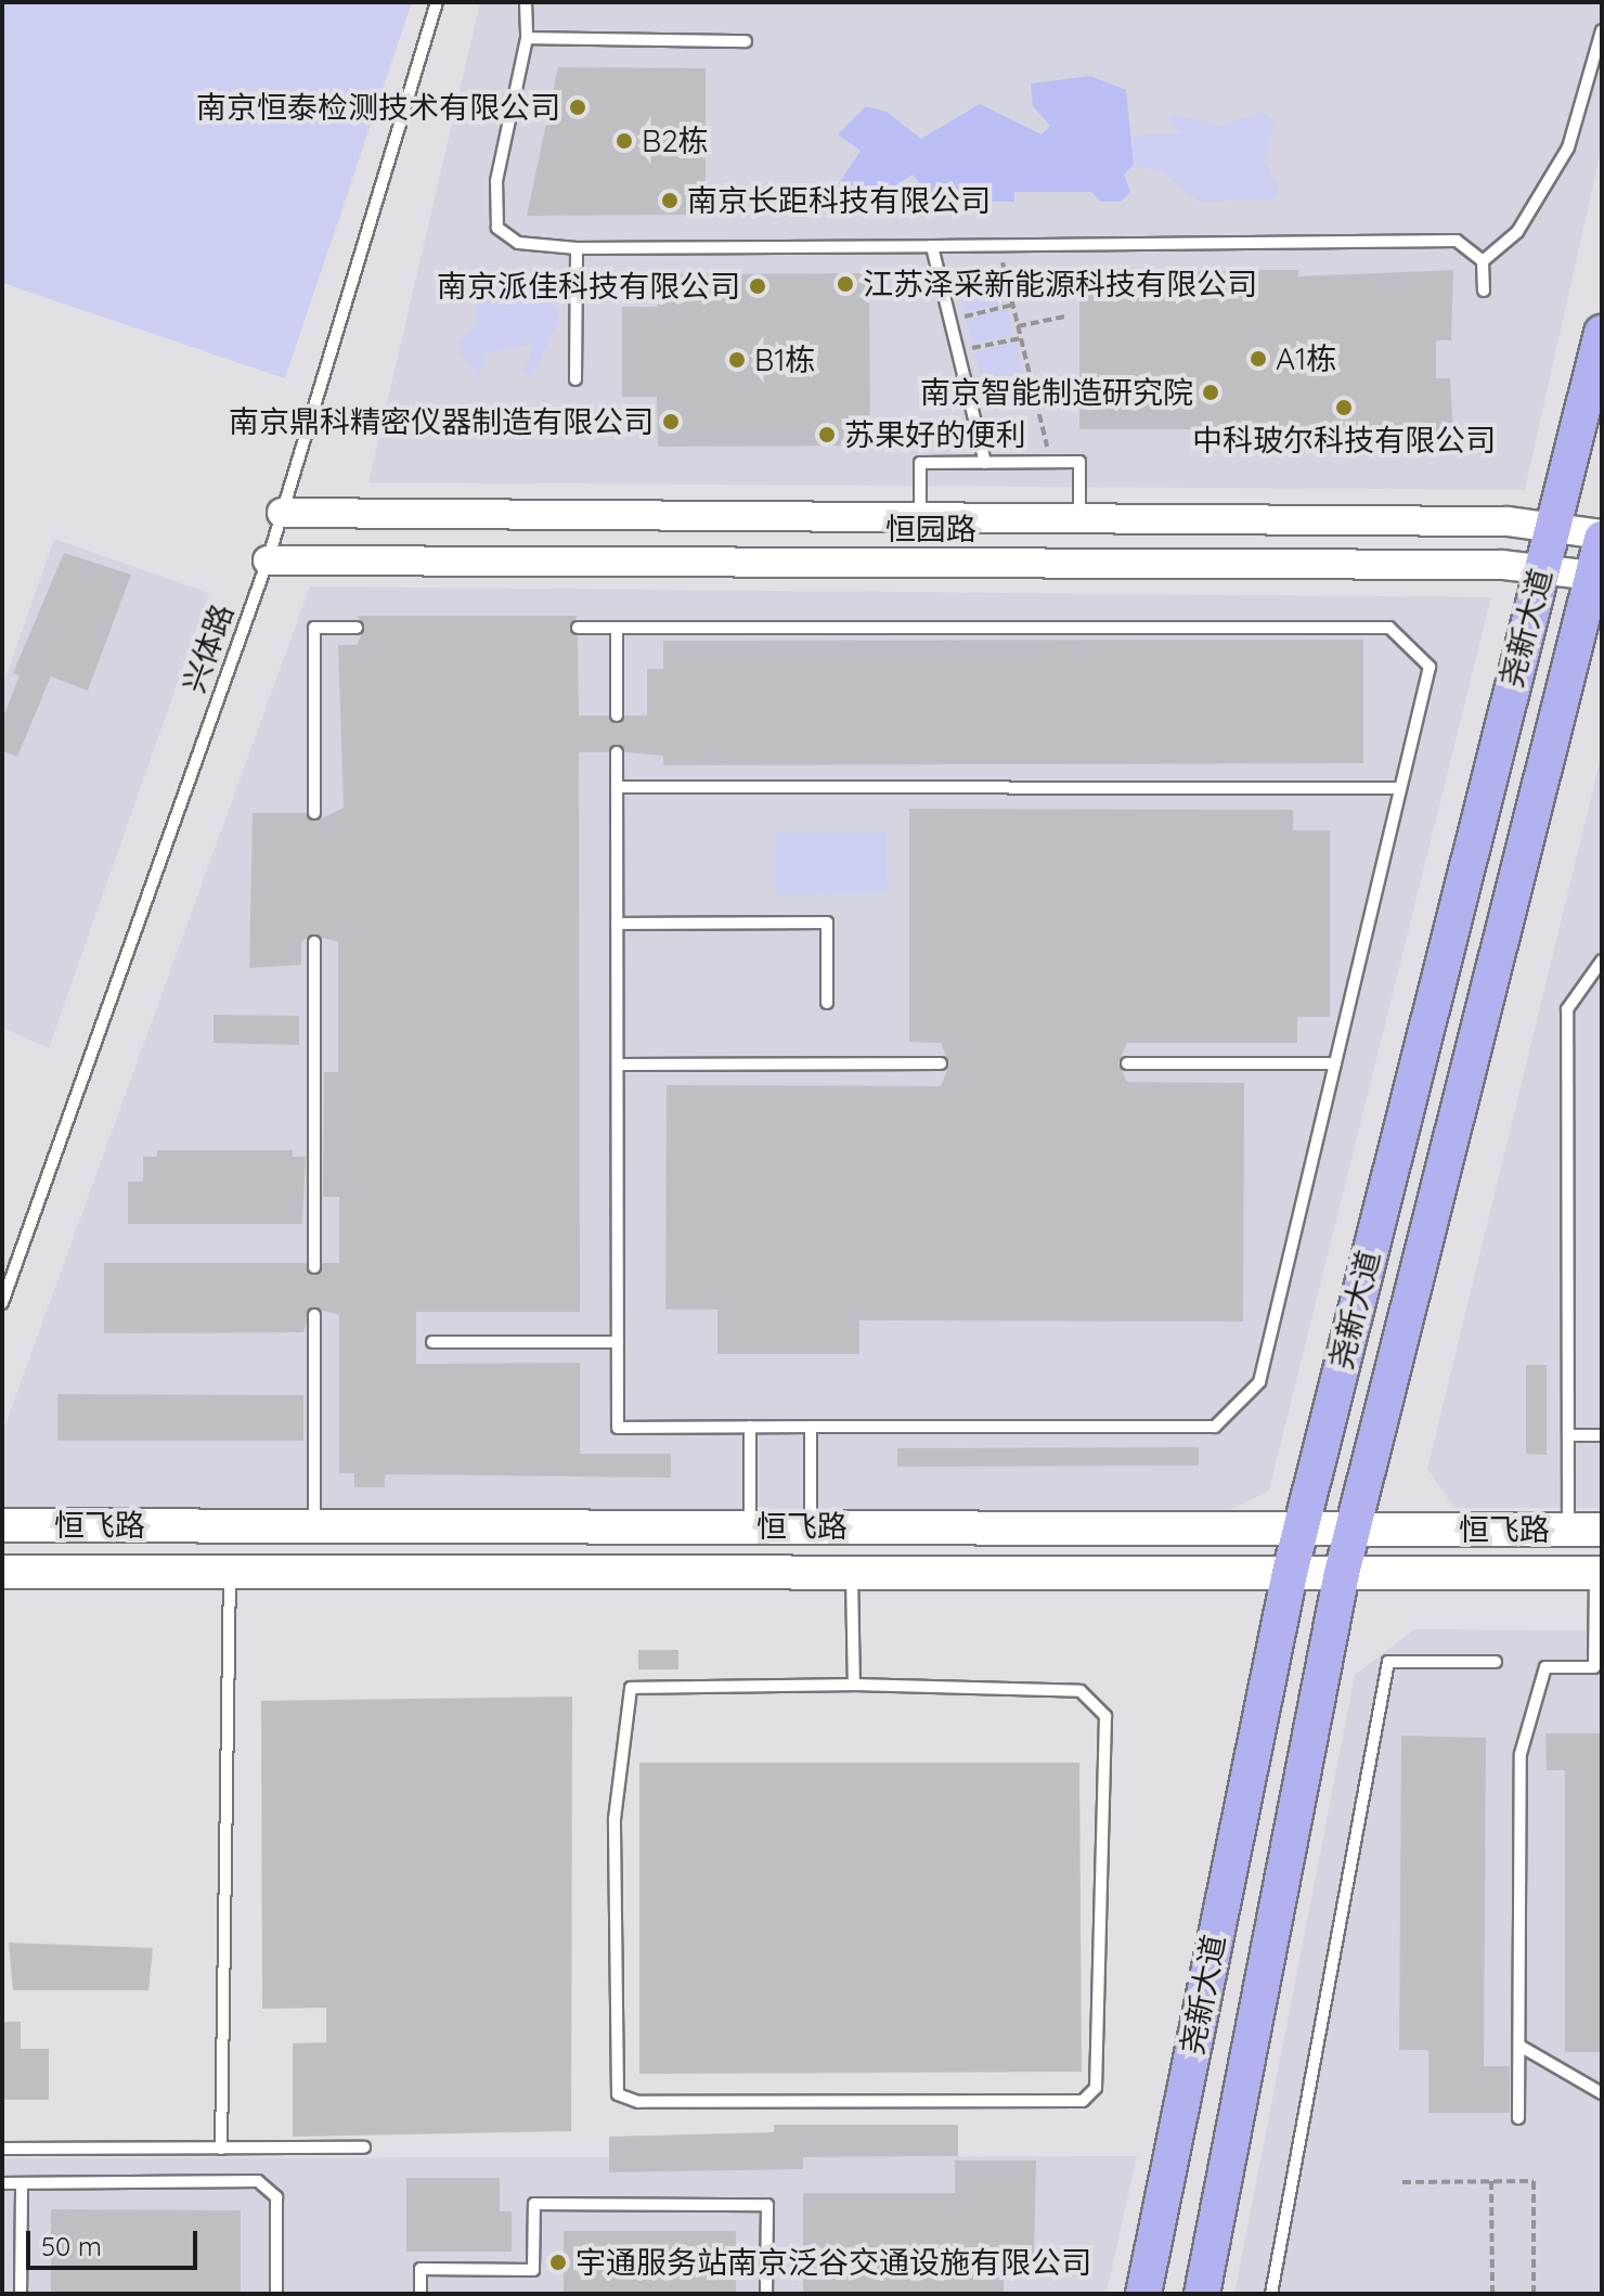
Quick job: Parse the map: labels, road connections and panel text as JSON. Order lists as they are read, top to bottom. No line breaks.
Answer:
{"streets":{"main road":["尧新大道","恒飞路"],"street":["恒园路"],"lane":["兴体路"]},"crossings":[["恒园路","尧新大道"],["恒园路","兴体路"],["尧新大道","恒飞路"]],"places":["南京恒泰检测技术有限公司","B2栋","南京长距科技有限公司","江苏泽采新能源科技有限公司","南京派佳科技有限公司","A1栋","B1栋","南京智能制造研究院","中科玻尔科技有限公司","南京鼎科精密仪器制造有限公司","苏果好的便利","宇通服务站南京泛谷交通设施有限公司"],"scale_bar":"50 m"}
